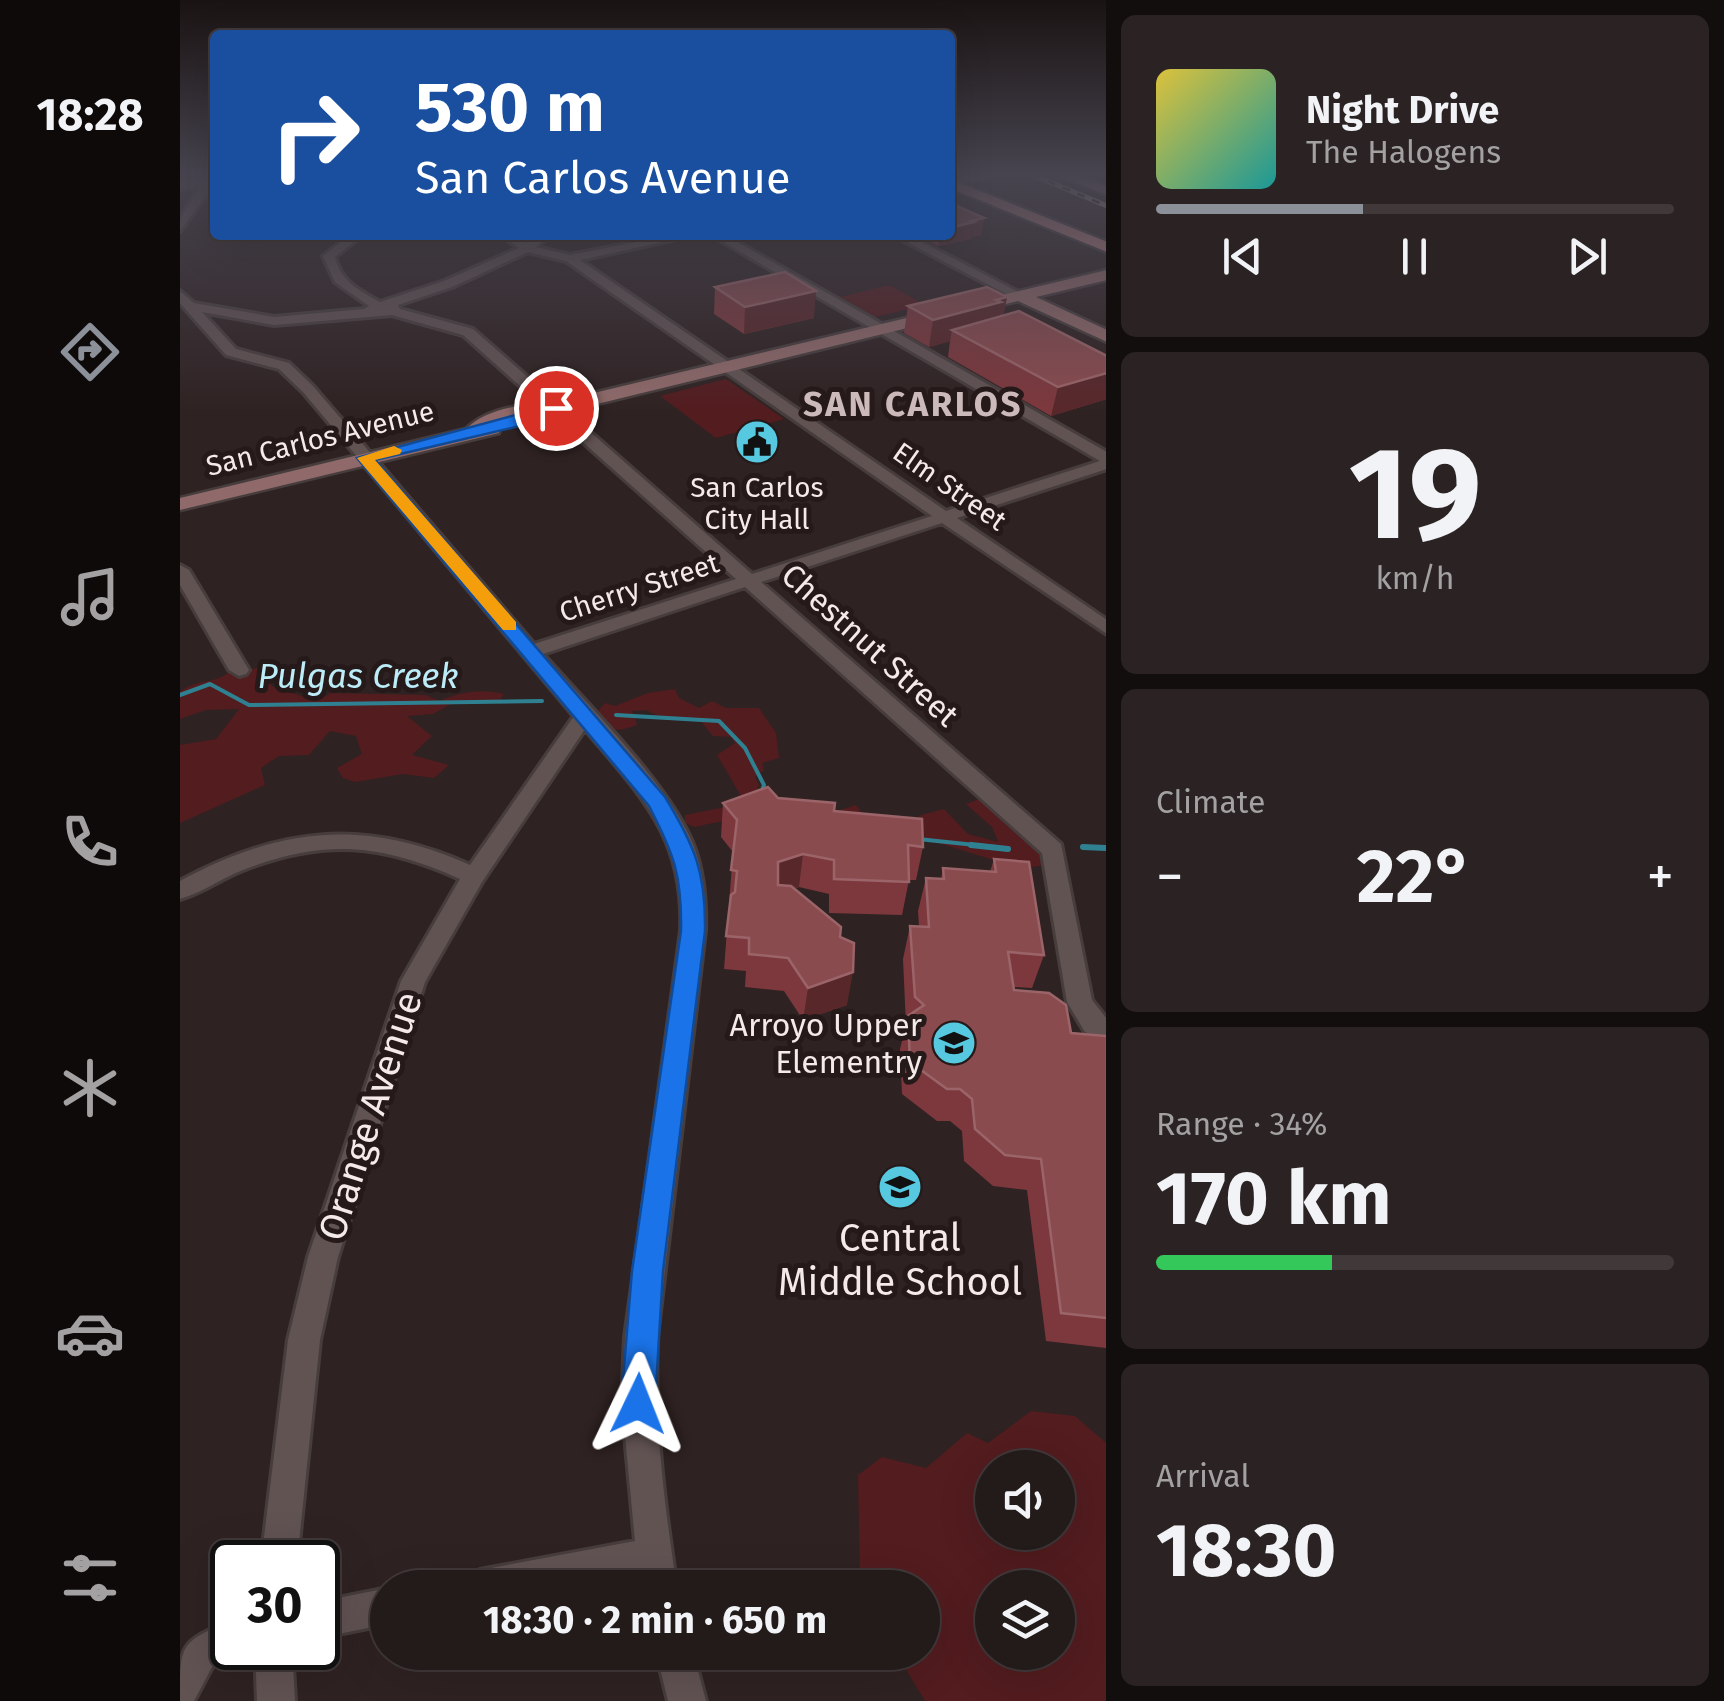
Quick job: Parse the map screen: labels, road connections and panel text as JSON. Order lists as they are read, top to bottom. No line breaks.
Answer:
{"streets":{"main road":["San Carlos Avenue"],"street":["Elm Street","Cherry Street","Chestnut Street","Orange Avenue"]},"crossings":[["San Carlos Avenue","Elm Street"],["San Carlos Avenue","Chestnut Street"],["Elm Street","Cherry Street"],["Cherry Street","Chestnut Street"]],"districts":["SAN CARLOS"],"water":["Pulgas Creek"],"places":{"public building":["San Carlos City Hall"],"school or university":["Arroyo Upper Elementry","Central Middle School"]},"page":{"tabs":"18:28","turn":["530 m","San Carlos Avenue"],"song":["Night Drive","The Halogens"],"tile":[["19","km/h"],"Climate",["Range · 34%","170 km"],["Arrival","18:30"]],"heat":["−","22°","+"],"limit":"30","trip":"18:30 · 2 min · 650 m"}}
